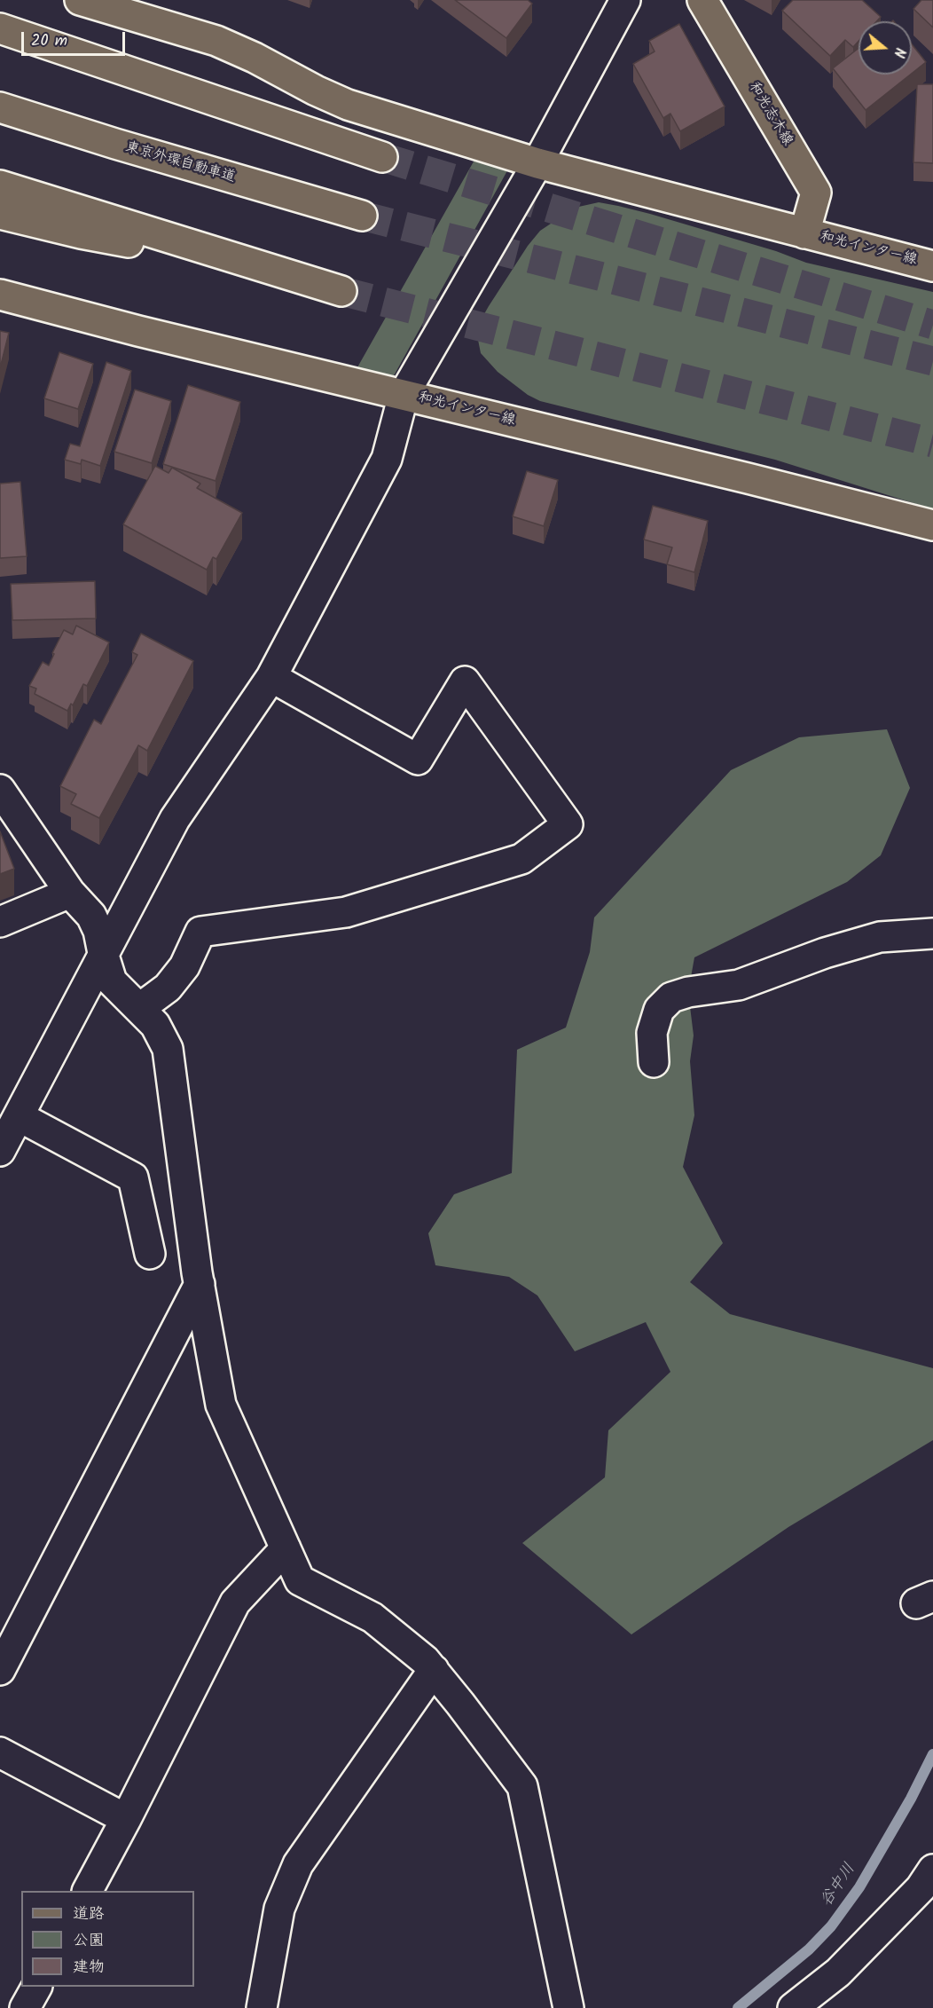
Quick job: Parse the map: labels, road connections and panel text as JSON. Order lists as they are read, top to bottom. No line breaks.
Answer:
{"streets":{"main road":["和光志木線","東京外環自動車道","和光インター線"]},"crossings":[["和光志木線","和光インター線"]],"water":["谷中川"],"legend":["道路","公園","建物"],"scale_bar":"20 m","north":"right"}
